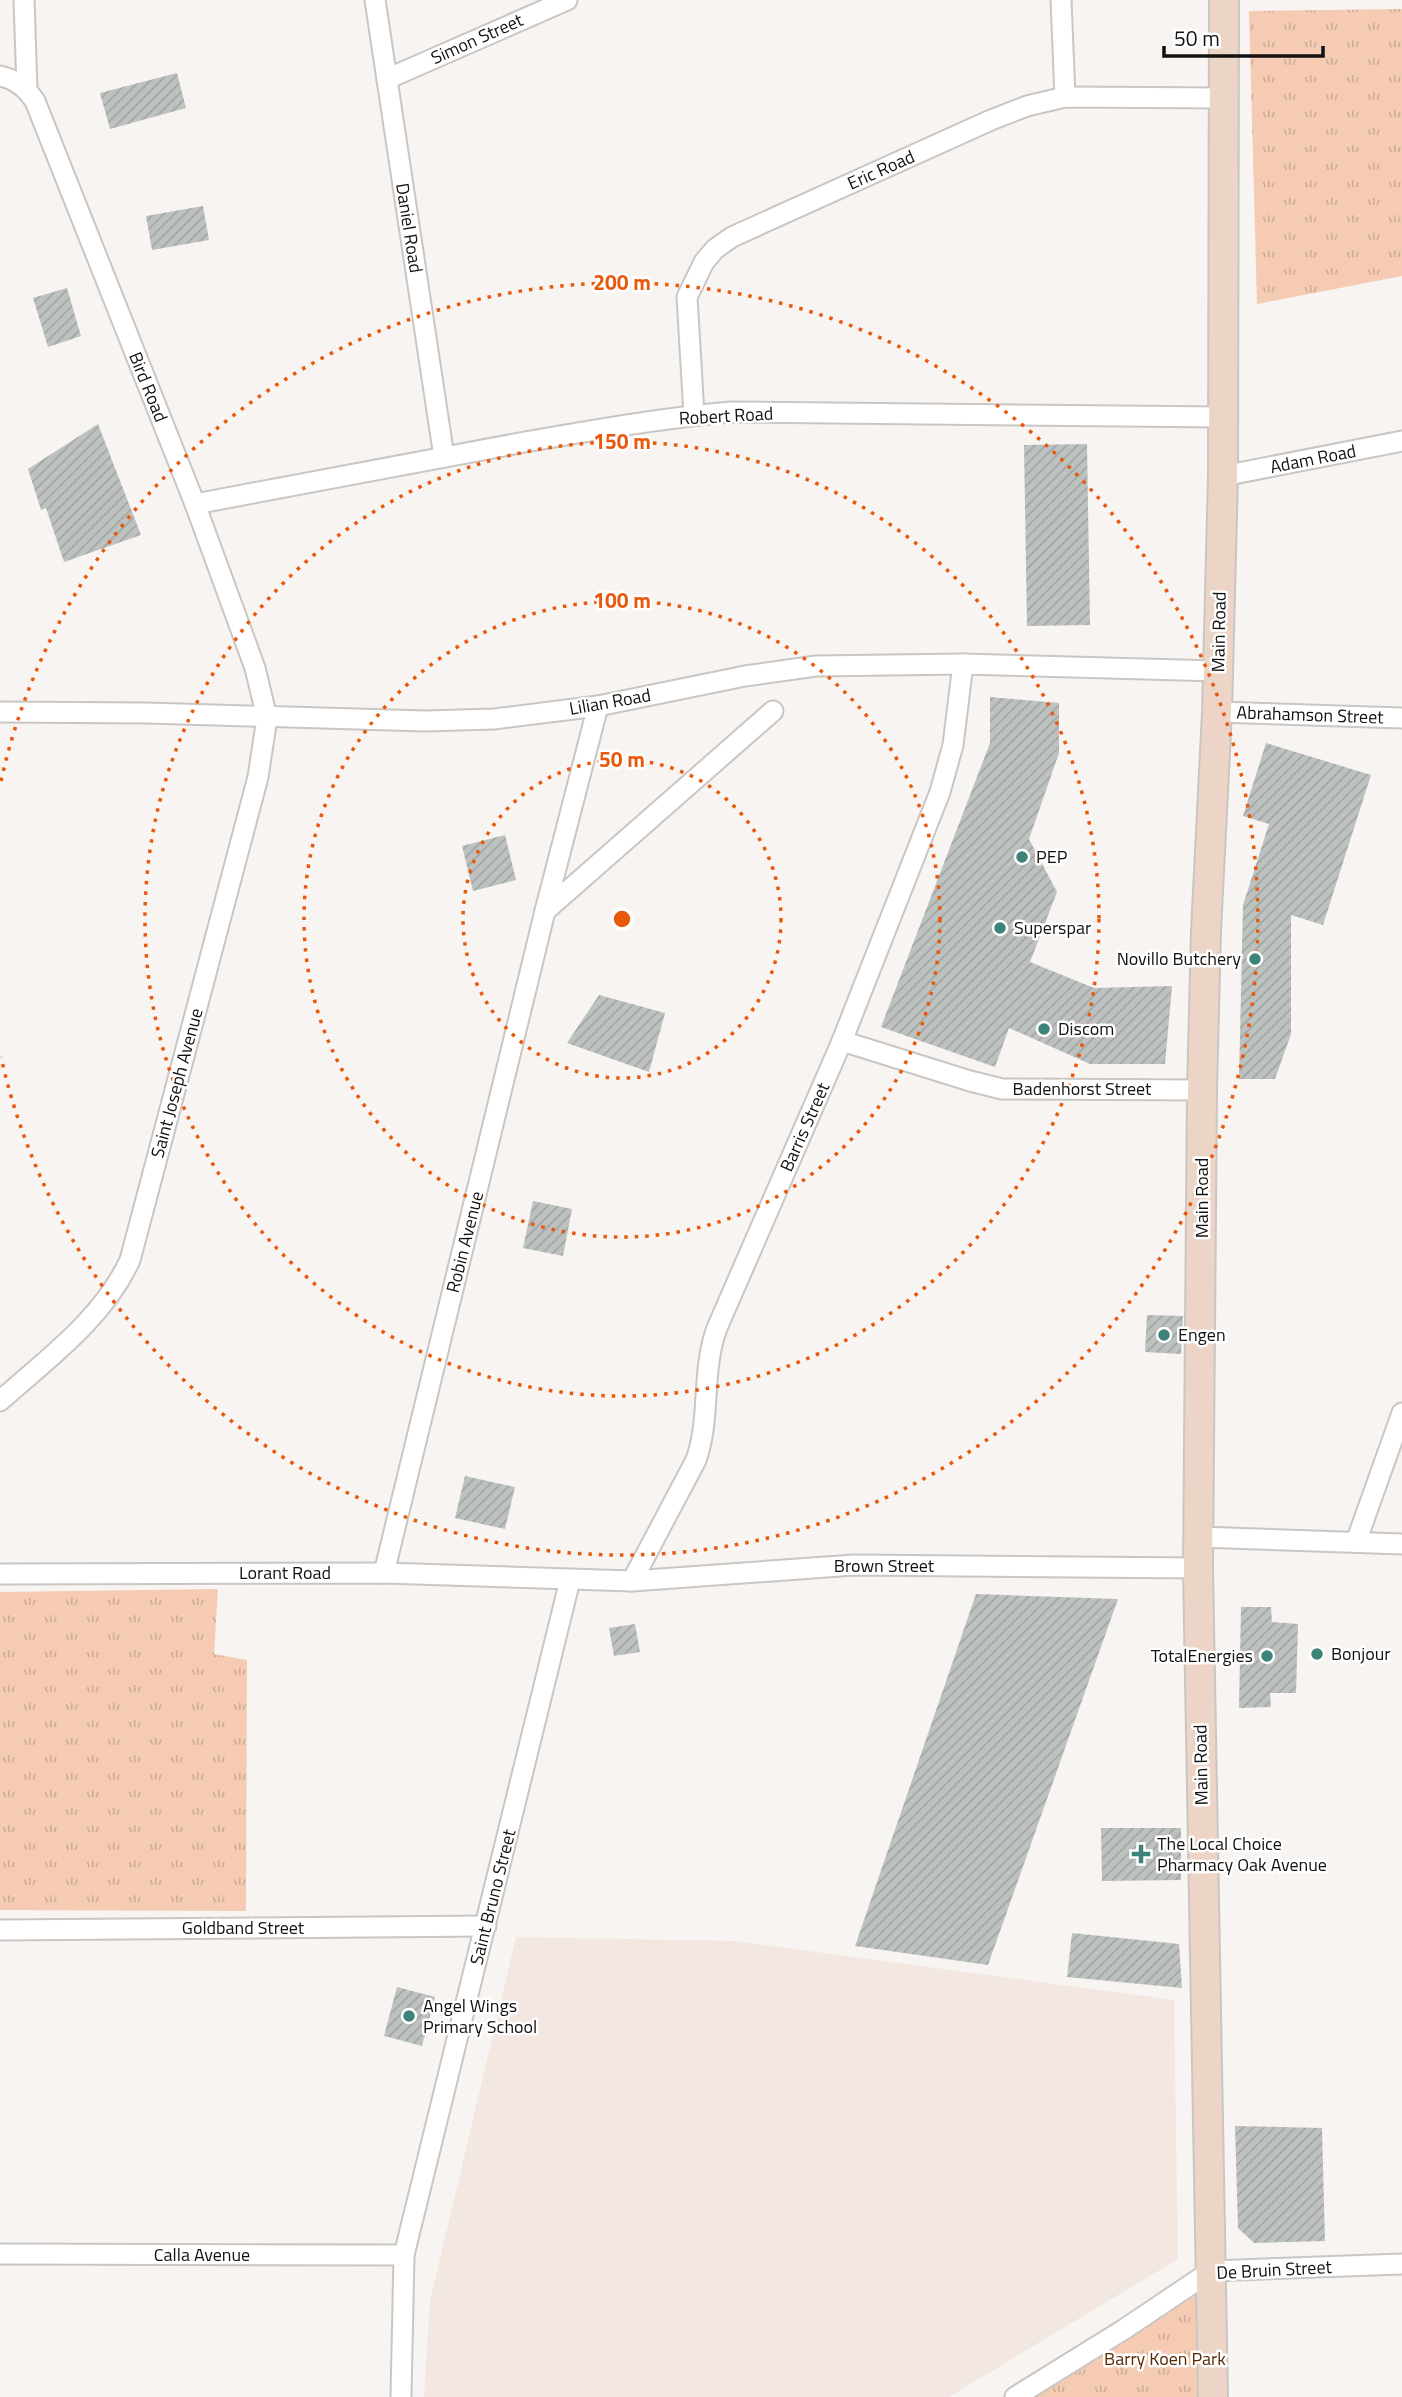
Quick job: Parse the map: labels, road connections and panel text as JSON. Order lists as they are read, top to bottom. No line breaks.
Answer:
{"streets":{"street":["Simon Street","Eric Road","Daniel Road","Bird Road","Robert Road","Adam Road","Main Road","Lilian Road","Abrahamson Street","Saint Joseph Avenue","Badenhorst Street","Barris Street","Robin Avenue","Brown Street","Lorant Road","Saint Bruno Street","Goldband Street","Calla Avenue","De Bruin Street"]},"crossings":[["Simon Street","Daniel Road"],["Eric Road","Robert Road"],["Eric Road","Main Road"],["Daniel Road","Robert Road"],["Bird Road","Robert Road"],["Bird Road","Lilian Road"],["Bird Road","Saint Joseph Avenue"],["Robert Road","Main Road"],["Adam Road","Main Road"],["Main Road","Lilian Road"],["Main Road","Abrahamson Street"],["Main Road","Badenhorst Street"],["Main Road","Brown Street"],["Main Road","De Bruin Street"],["Lilian Road","Saint Joseph Avenue"],["Lilian Road","Barris Street"],["Lilian Road","Robin Avenue"],["Badenhorst Street","Barris Street"],["Barris Street","Brown Street"],["Robin Avenue","Lorant Road"],["Brown Street","Lorant Road"],["Brown Street","Saint Bruno Street"],["Lorant Road","Saint Bruno Street"],["Saint Bruno Street","Goldband Street"],["Saint Bruno Street","Calla Avenue"]],"parks":["Barry Koen Park"],"places":{"other":["PEP","Superspar","Novillo Butchery","Discom","Engen","Bonjour","TotalEnergies","Angel Wings Primary School"],"health":["The Local Choice Pharmacy Oak Avenue"]},"scale_bar":"50 m","rings":["200 m","150 m","100 m","50 m"]}
